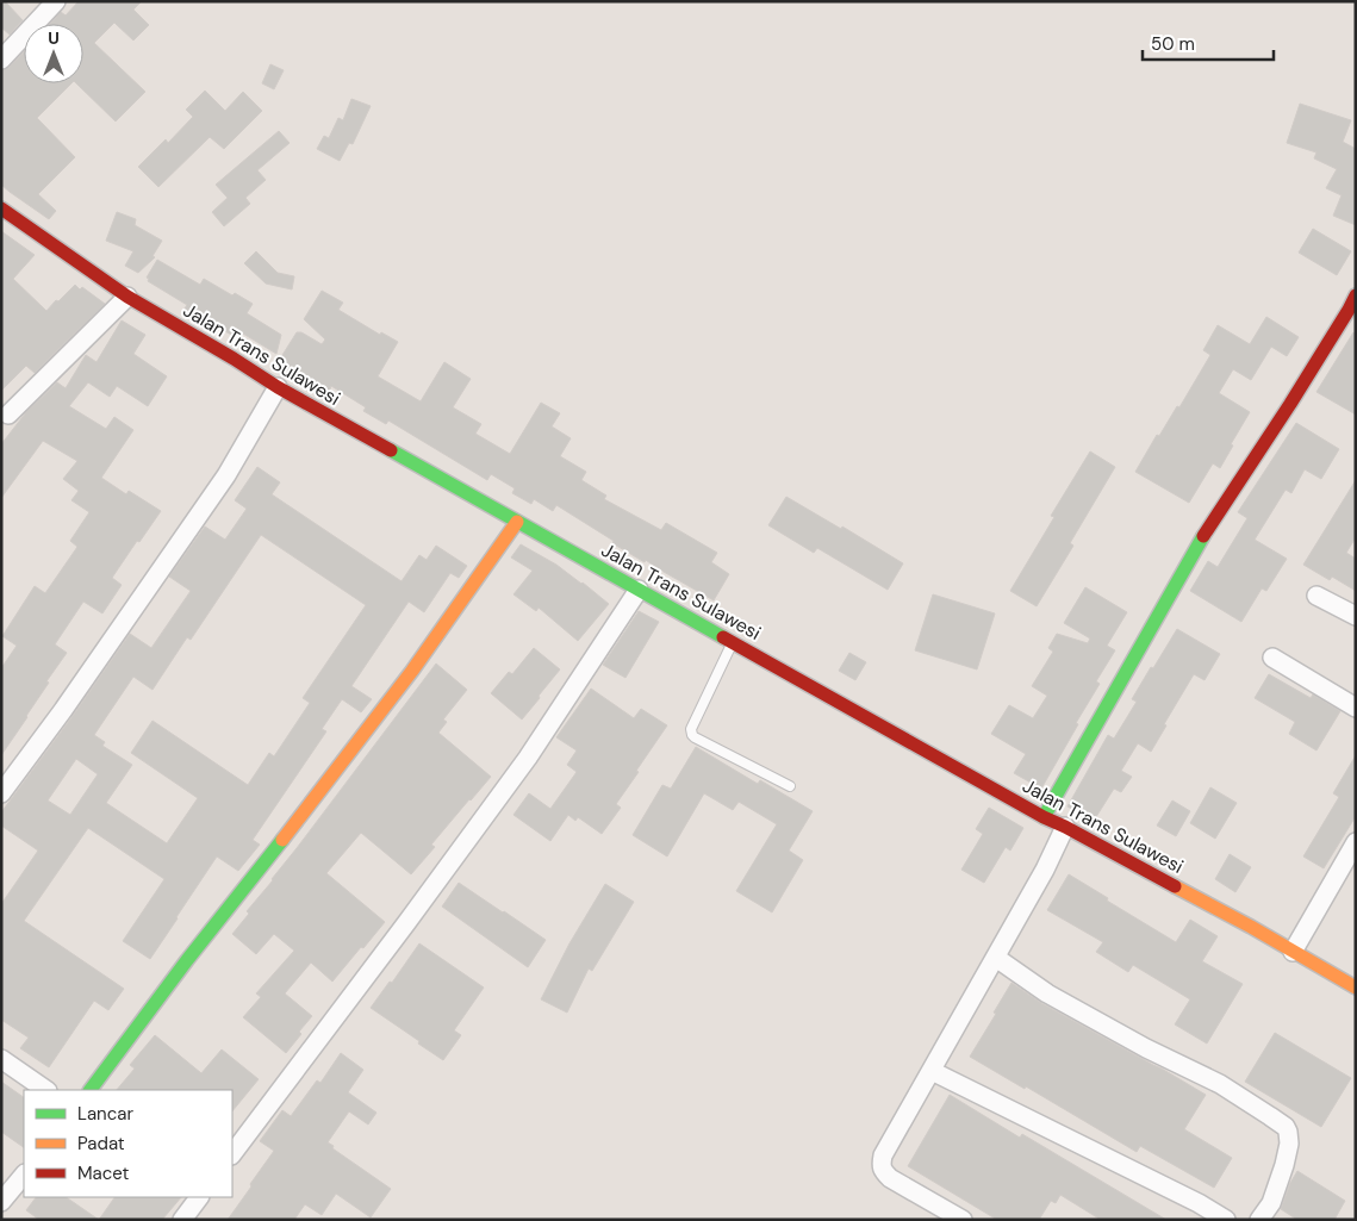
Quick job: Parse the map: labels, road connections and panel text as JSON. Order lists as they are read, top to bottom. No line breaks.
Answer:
{"streets":{"main road":["Jalan Trans Sulawesi"]},"legend":["Lancar","Padat","Macet"],"scale_bar":"50 m","north":"top"}
